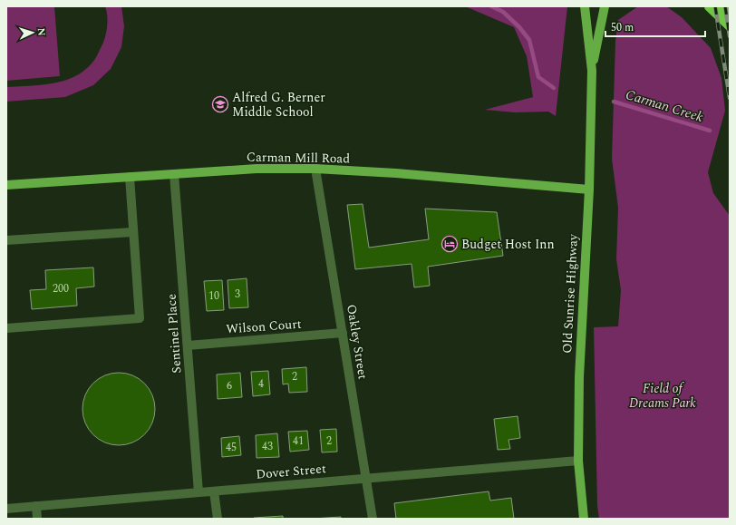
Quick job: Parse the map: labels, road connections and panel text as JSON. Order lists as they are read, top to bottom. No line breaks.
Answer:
{"streets":{"main road":["Carman Mill Road","Old Sunrise Highway"],"street":["Wilson Court","Sentinel Place","Oakley Street","Dover Street"]},"crossings":[["Carman Mill Road","Old Sunrise Highway"],["Carman Mill Road","Sentinel Place"],["Carman Mill Road","Oakley Street"],["Old Sunrise Highway","Dover Street"],["Wilson Court","Sentinel Place"],["Wilson Court","Oakley Street"],["Sentinel Place","Dover Street"],["Oakley Street","Dover Street"]],"water":["Carman Creek"],"parks":["Field of Dreams Park"],"places":{"school or university":["Alfred G. Berner Middle School"],"hotel":["Budget Host Inn"]},"house_numbers":["200","3","10","2","4","6","41","2","43","45"],"scale_bar":"50 m","north":"right"}
